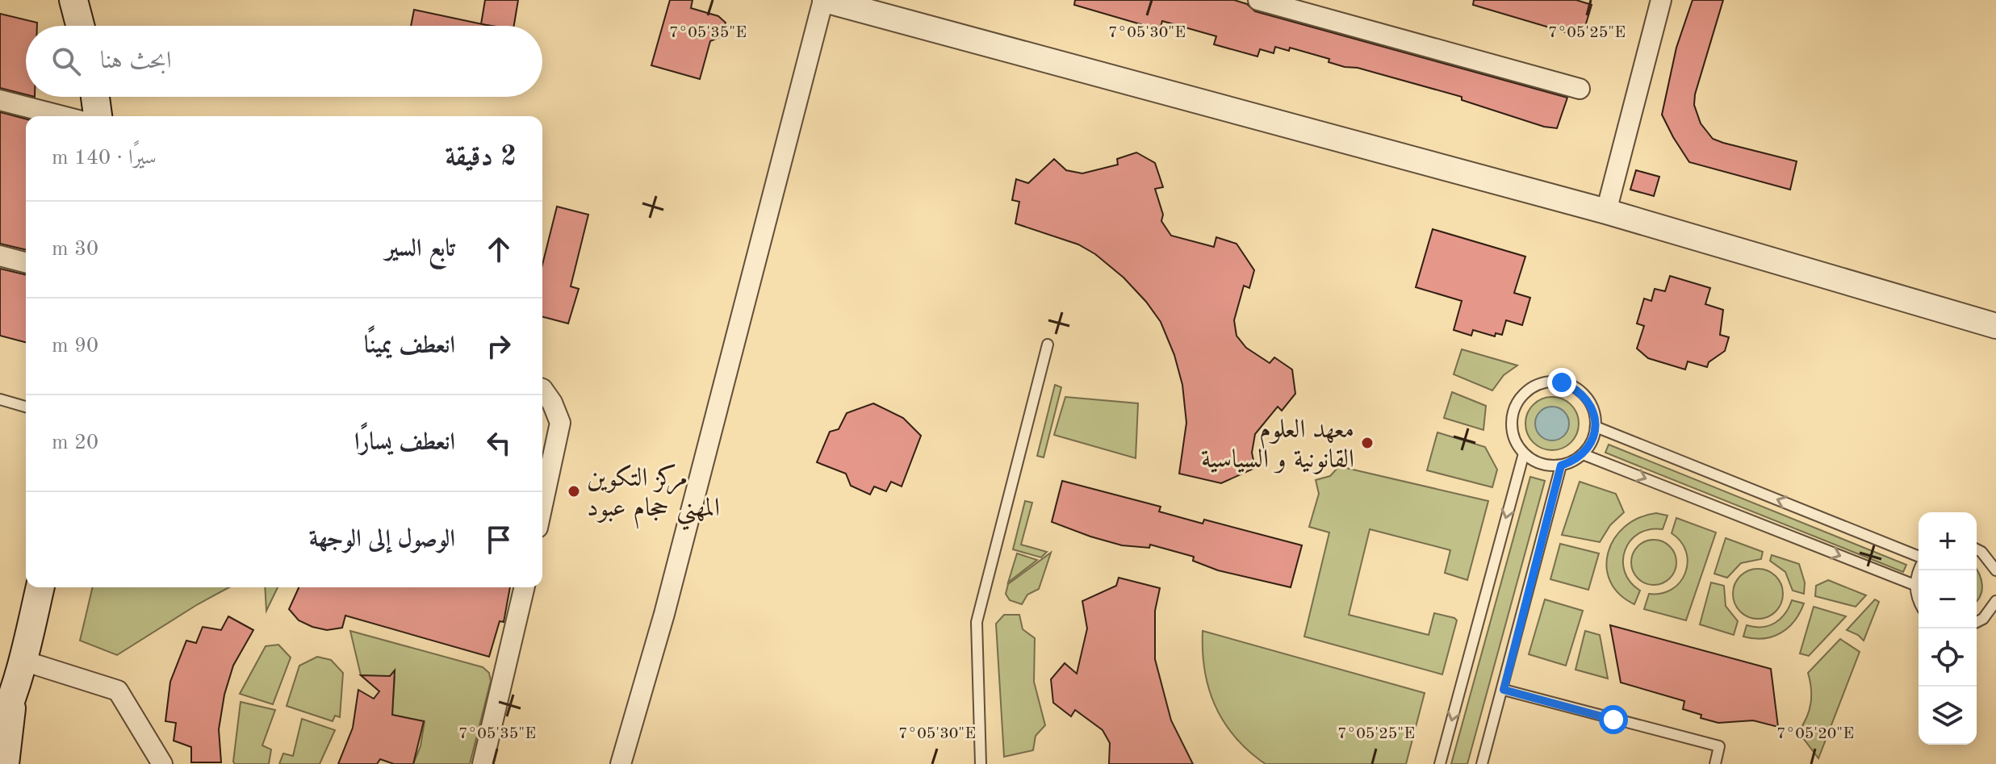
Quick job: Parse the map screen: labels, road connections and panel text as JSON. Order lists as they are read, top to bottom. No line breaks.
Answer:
{"places":["معهد العلوم القانونية و السياسية","مركز التكوين المهني حجام عبود"],"page":{"search":"ابحث هنا","heading":["2 دقيقة","سيرًا · 140 m"],"list":[["تابع السير","30 m"],["انعطف يمينًا","90 m"],["انعطف يسارًا","20 m"],"الوصول إلى الوجهة"],"map_buttons":["+","−"]},"coordinates":["7°05'35\"E","7°05'30\"E","7°05'25\"E","7°05'20\"E"]}
